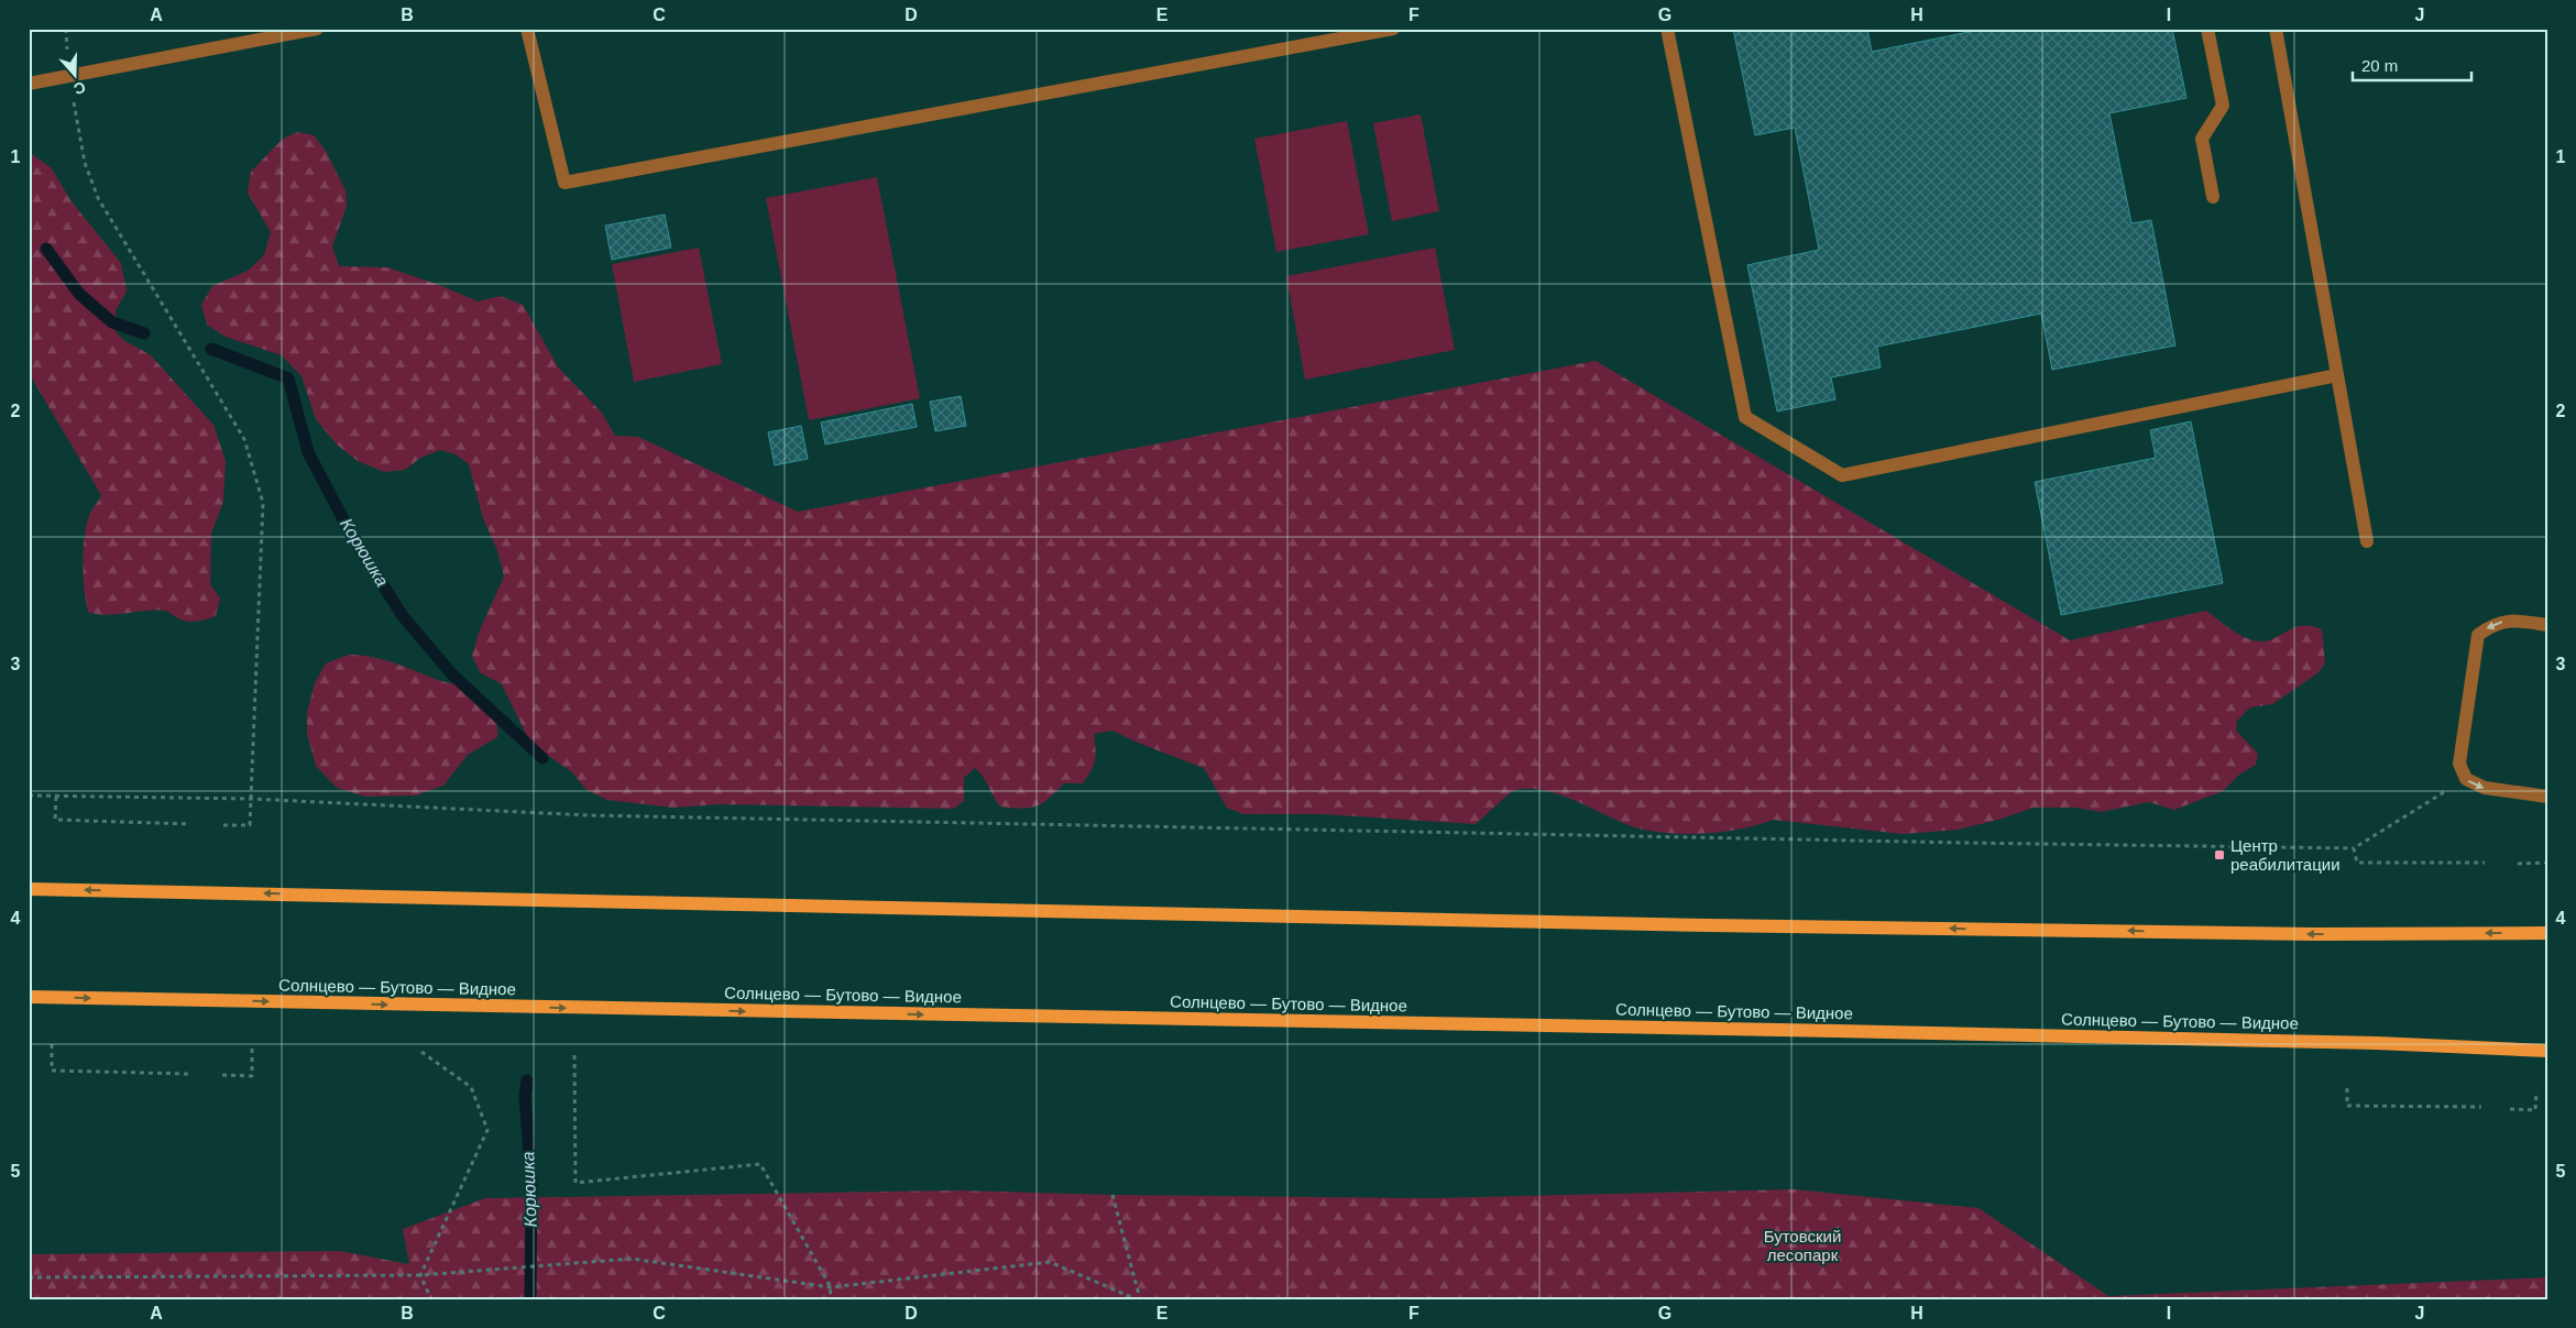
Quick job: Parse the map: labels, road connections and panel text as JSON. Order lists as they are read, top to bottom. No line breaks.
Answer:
{"streets":{"main road":["Солнцево — Бутово — Видное"]},"water":["Корюшка"],"parks":["Бутовский лесопарк"],"places":{"transit":["Центр реабилитации"]},"scale_bar":"20 m","north":"bottom","grid":{"columns":["A","B","C","D","E","F","G","H","I","J"],"rows":["1","2","3","4","5"]}}
